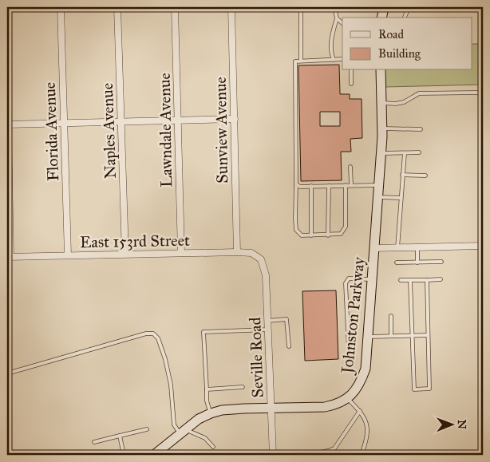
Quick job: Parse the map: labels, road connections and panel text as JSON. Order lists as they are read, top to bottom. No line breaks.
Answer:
{"streets":{"street":["Lawndale Avenue","Sunview Avenue","Naples Avenue","Florida Avenue","East 153rd Street","Johnston Parkway","Seville Road"]},"crossings":[["Lawndale Avenue","East 153rd Street"],["Sunview Avenue","East 153rd Street"],["Naples Avenue","East 153rd Street"],["Florida Avenue","East 153rd Street"],["East 153rd Street","Seville Road"],["Johnston Parkway","Seville Road"]],"legend":["Road","Building"],"north":"right"}
